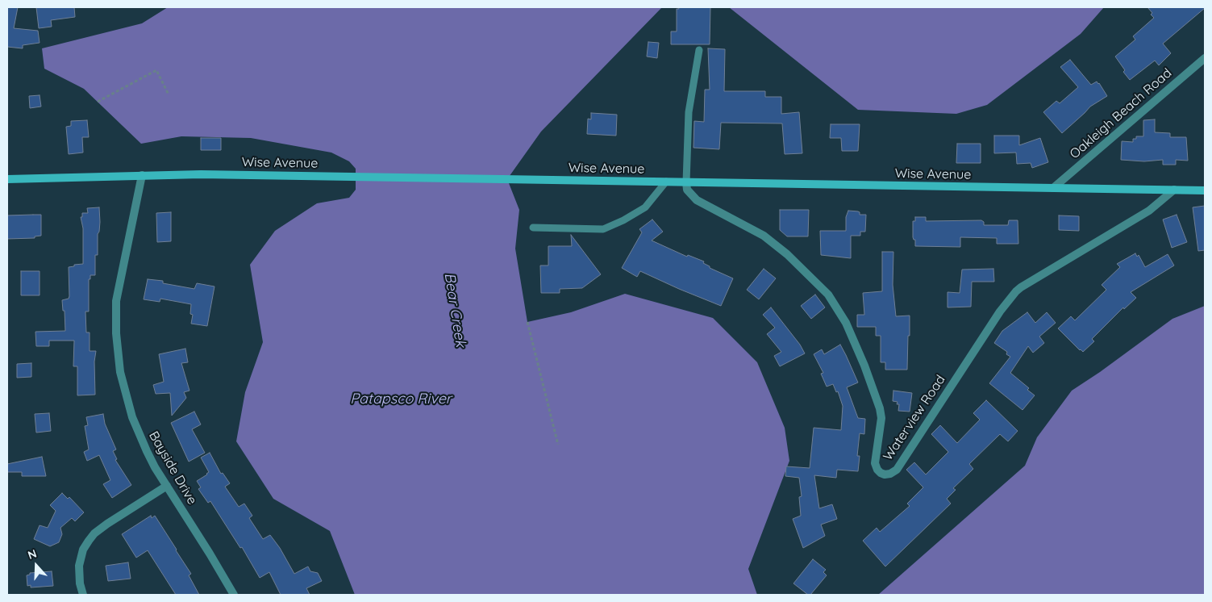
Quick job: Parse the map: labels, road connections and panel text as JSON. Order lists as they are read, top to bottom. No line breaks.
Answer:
{"streets":{"main road":["Wise Avenue"],"street":["Oakleigh Beach Road","Waterview Road","Bayside Drive"]},"crossings":[["Oakleigh Beach Road","Wise Avenue"],["Wise Avenue","Waterview Road"],["Wise Avenue","Bayside Drive"]],"water":["Bear Creek","Patapsco River"],"north":"top"}
